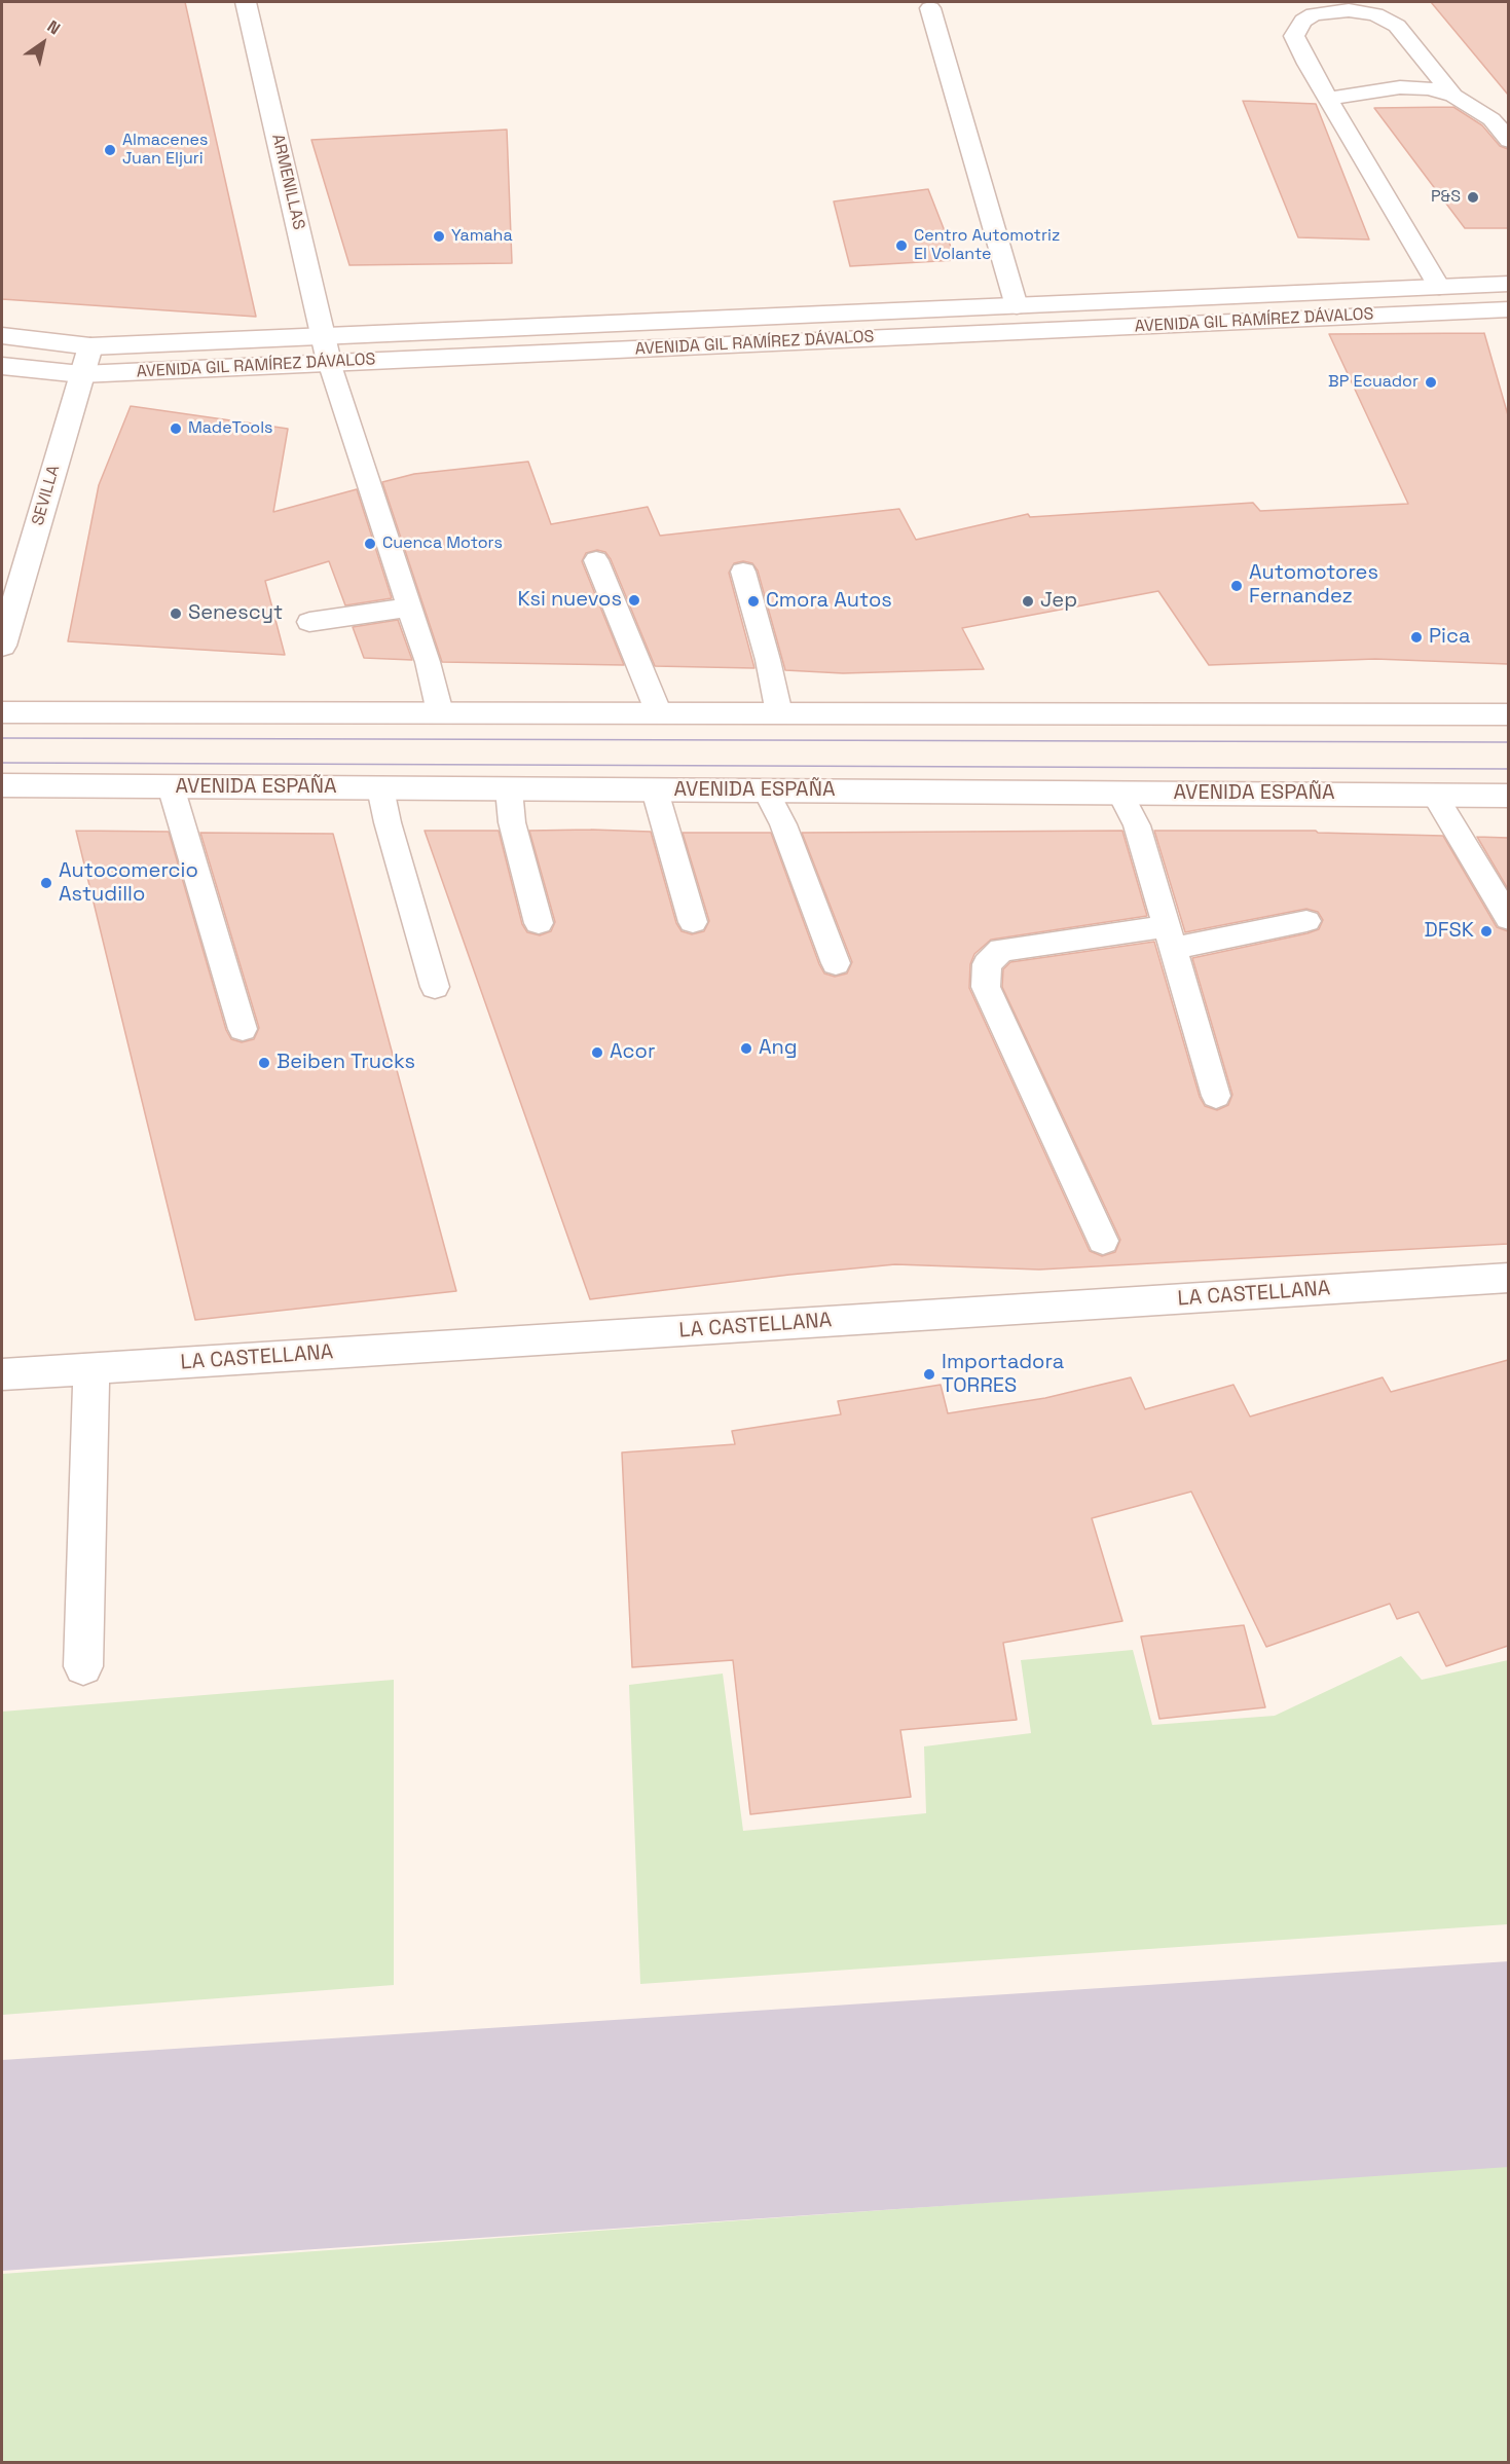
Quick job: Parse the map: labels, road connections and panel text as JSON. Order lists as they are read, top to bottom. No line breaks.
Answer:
{"streets":{"main road":["ARMENILLAS","AVENIDA GIL RAMÍREZ DÁVALOS","SEVILLA","AVENIDA ESPAÑA","LA CASTELLANA"]},"crossings":[["ARMENILLAS","AVENIDA GIL RAMÍREZ DÁVALOS"],["AVENIDA GIL RAMÍREZ DÁVALOS","SEVILLA"]],"places":["Almacenes Juan Eljuri","P&S","Yamaha","Centro Automotriz El Volante","BP Ecuador","MadeTools","Cuenca Motors","Automotores Fernandez","Ksi nuevos","Cmora Autos","Jep","Senescyt","Pica","Autocomercio Astudillo","DFSK","Ang","Acor","Beiben Trucks","Importadora TORRES"],"north":"top right"}
